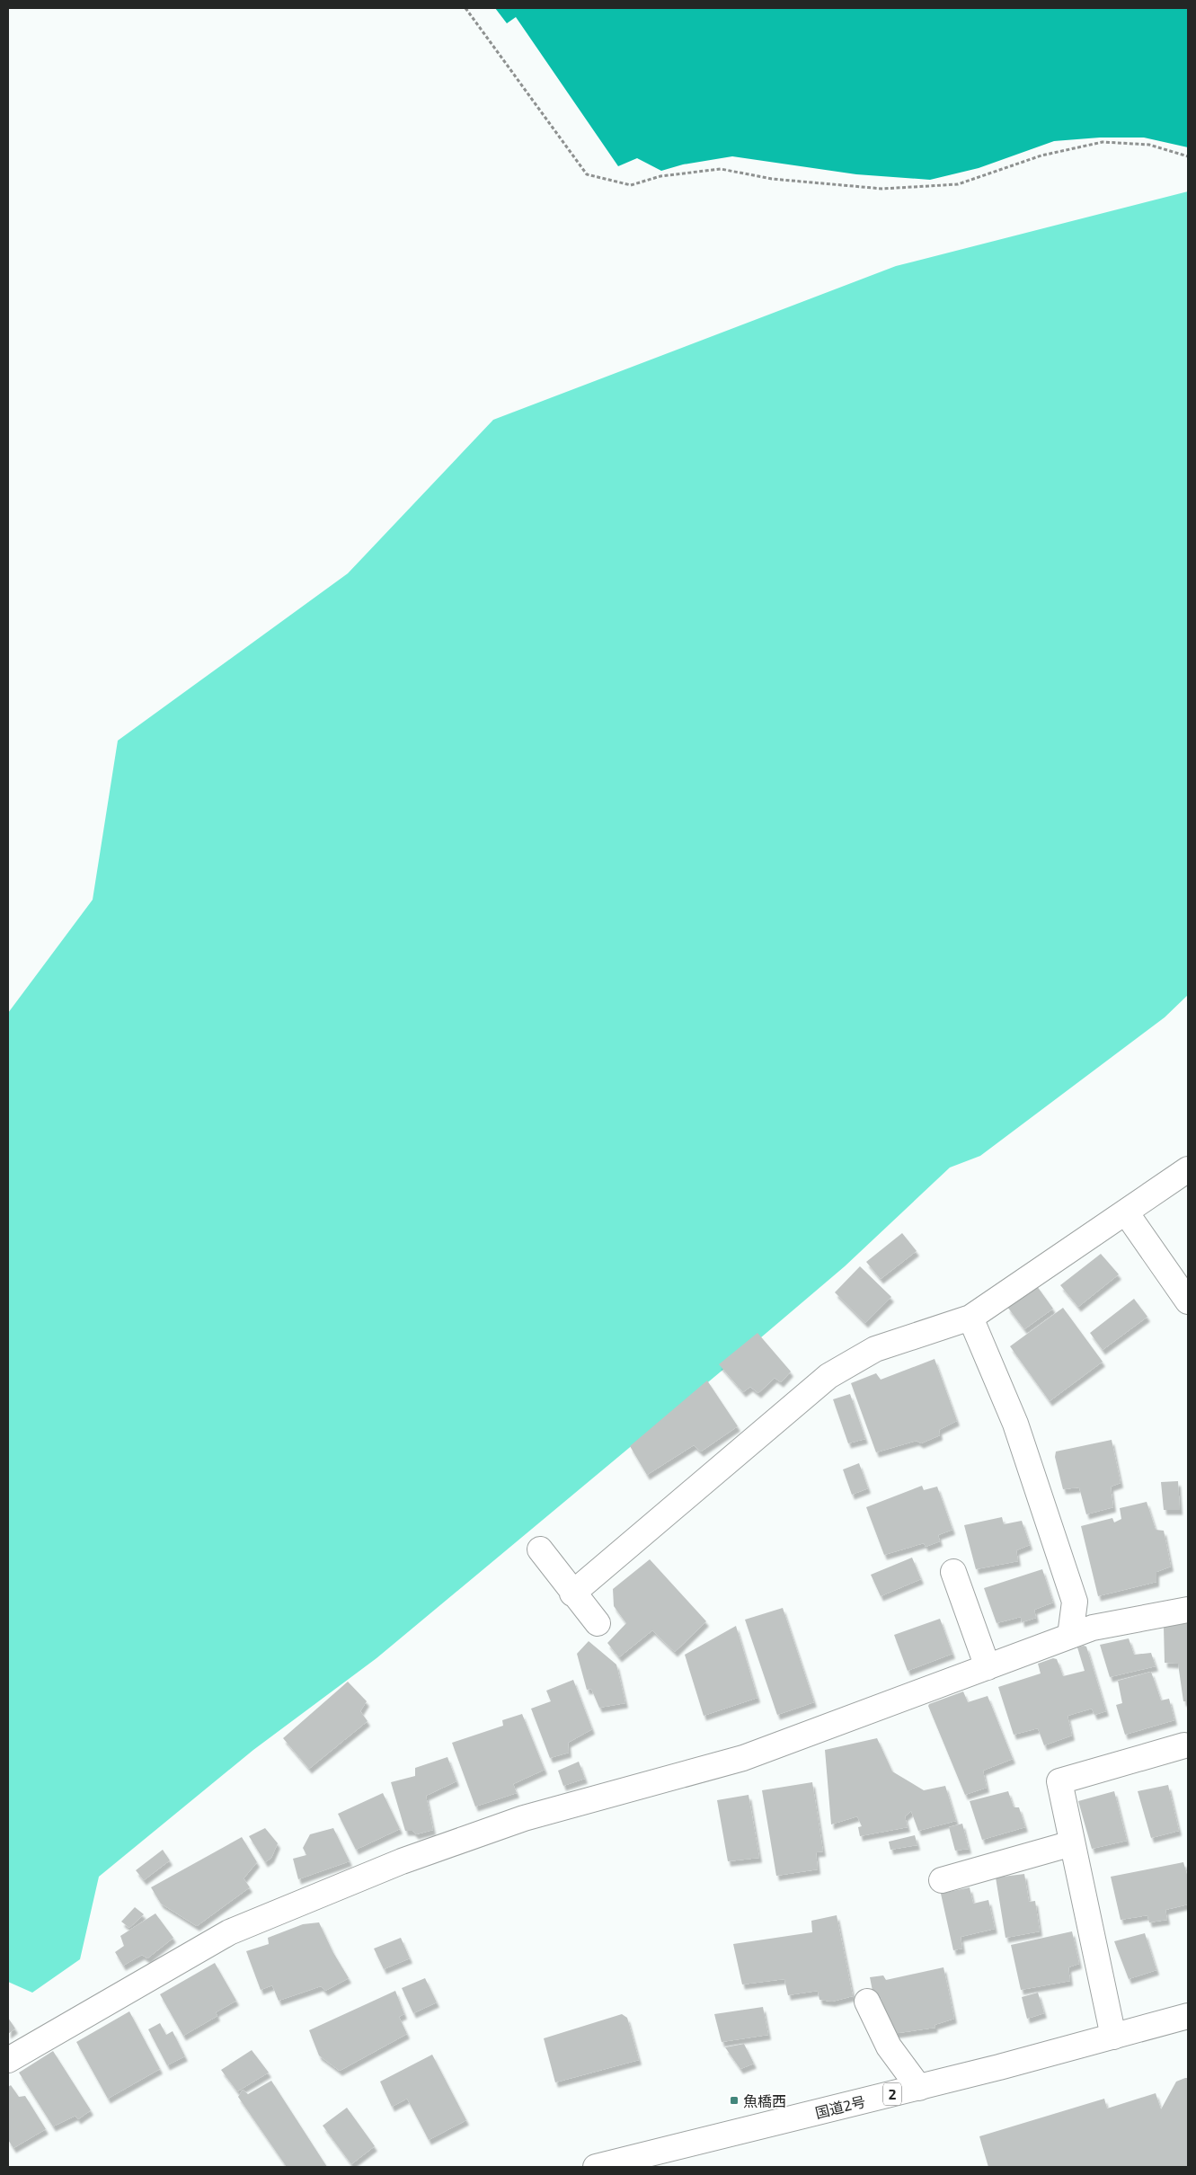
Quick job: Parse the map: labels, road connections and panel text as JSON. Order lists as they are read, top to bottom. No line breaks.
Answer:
{"streets":{"main road":["2","国道2号"]},"places":{"transit":["魚橋西"]}}
